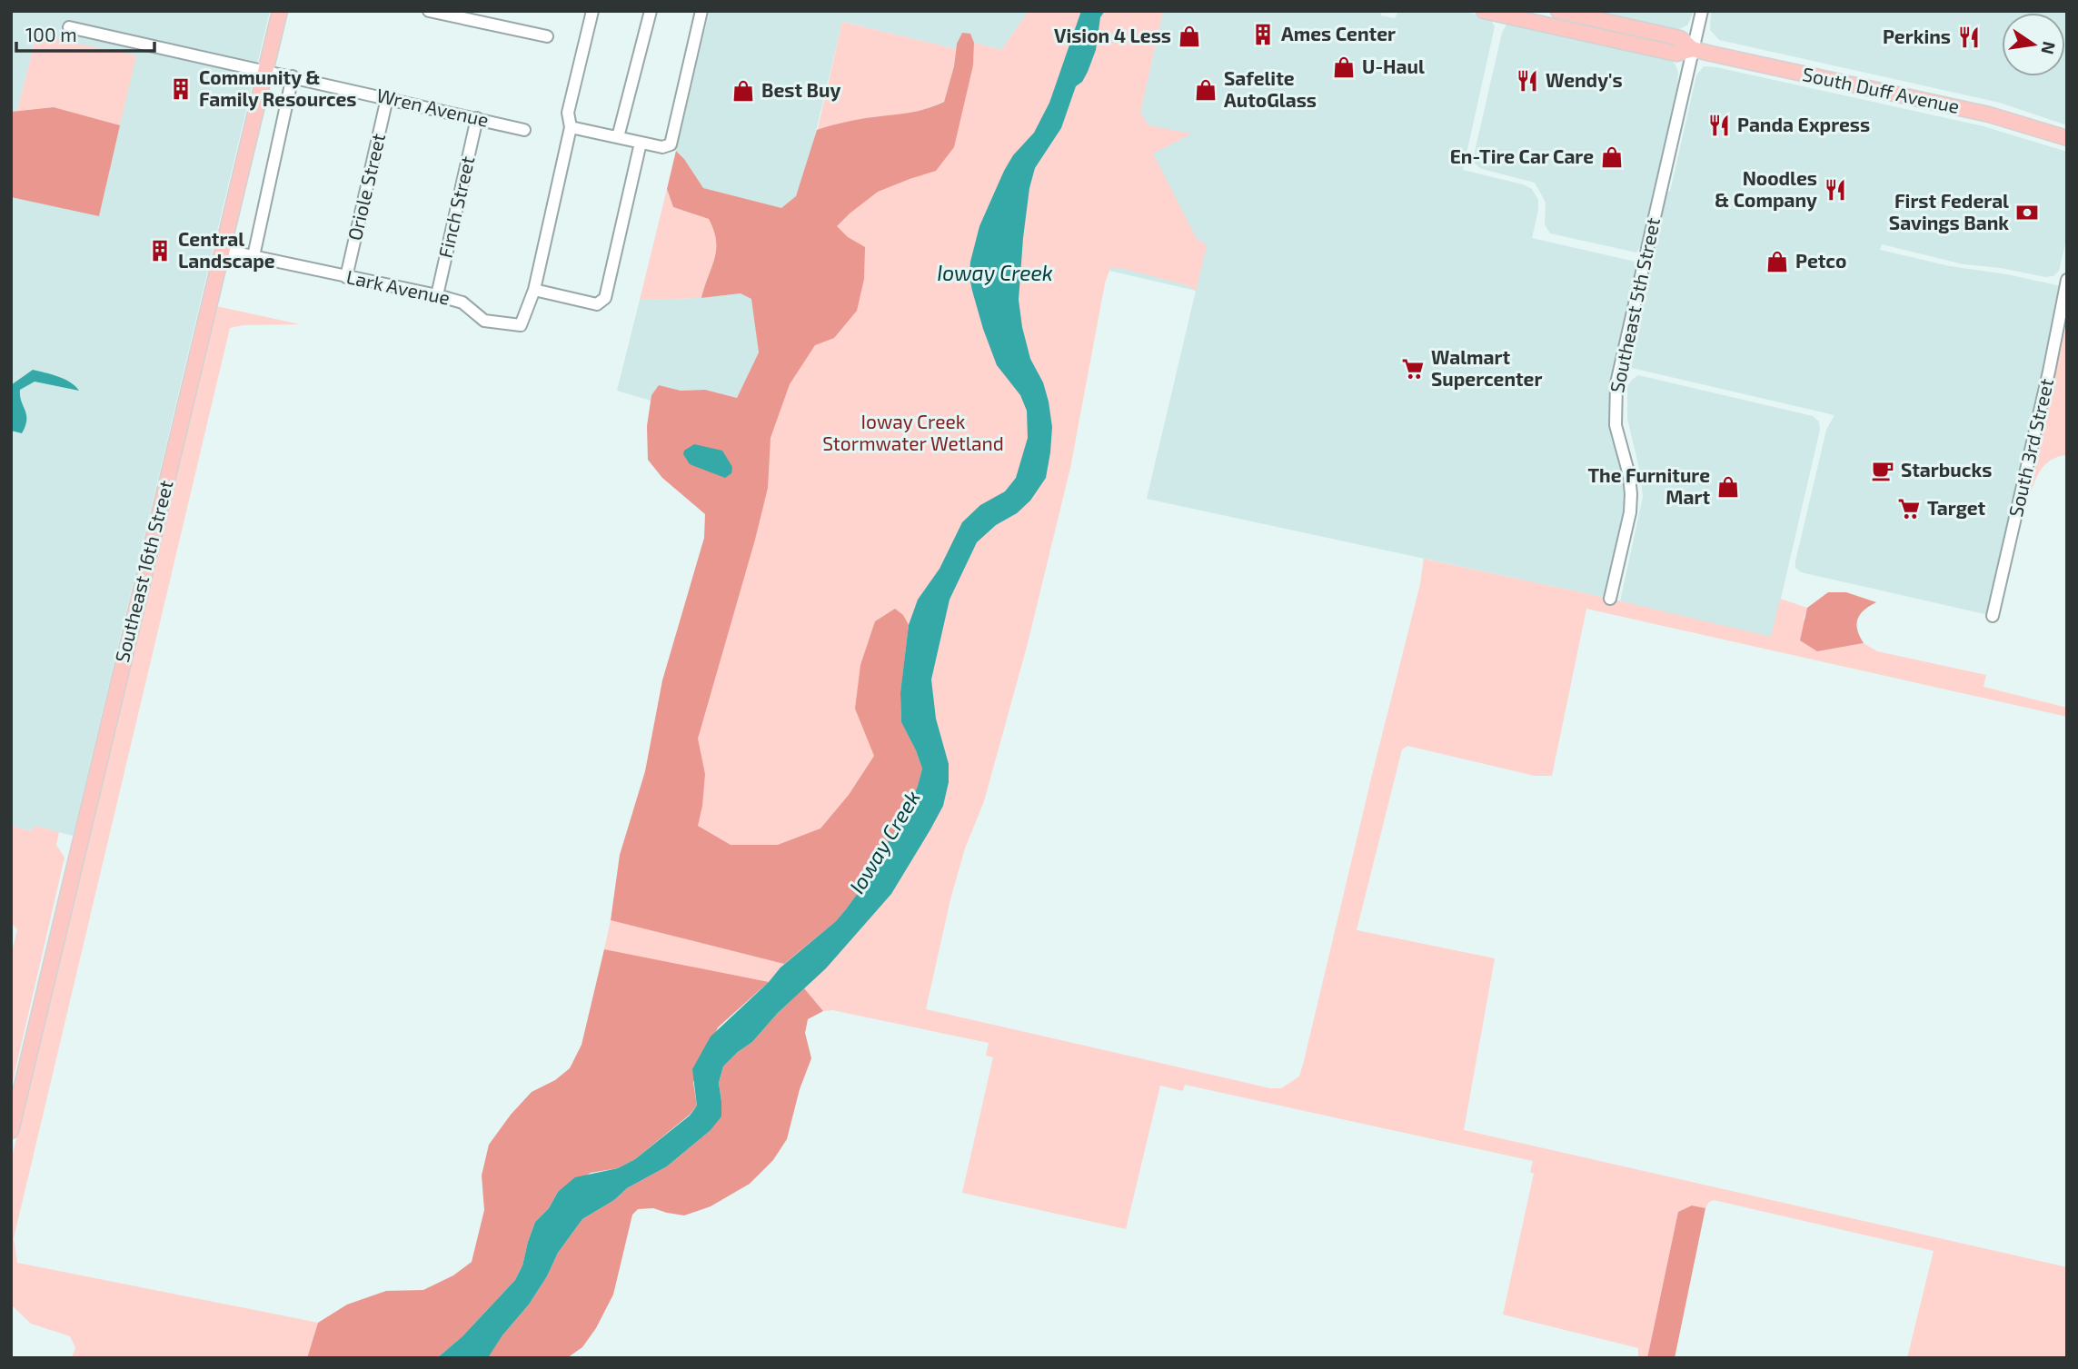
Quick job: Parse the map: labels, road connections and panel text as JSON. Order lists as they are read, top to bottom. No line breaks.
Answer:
{"streets":{"main road":["South Duff Avenue","Southeast 16th Street"],"street":["Wren Avenue","Oriole Street","Finch Street","Lark Avenue","Southeast 5th Street","South 3rd Street"]},"crossings":[["South Duff Avenue","Southeast 5th Street"],["Wren Avenue","Oriole Street"],["Wren Avenue","Finch Street"],["Wren Avenue","Southeast 16th Street"],["Oriole Street","Lark Avenue"],["Finch Street","Lark Avenue"],["Lark Avenue","Southeast 16th Street"]],"water":["Ioway Creek"],"parks":["Ioway Creek Stormwater Wetland"],"places":{"building":["Ames Center","Community & Family Resources","Central Landscape"],"shop":["Vision 4 Less","U-Haul","Safelite AutoGlass","Best Buy","En-Tire Car Care","Petco","The Furniture Mart"],"restaurant":["Perkins","Wendy's","Panda Express","Noodles & Company"],"bank":["First Federal Savings Bank"],"supermarket":["Walmart Supercenter","Target"],"cafe":["Starbucks"]},"scale_bar":"100 m","north":"right"}
